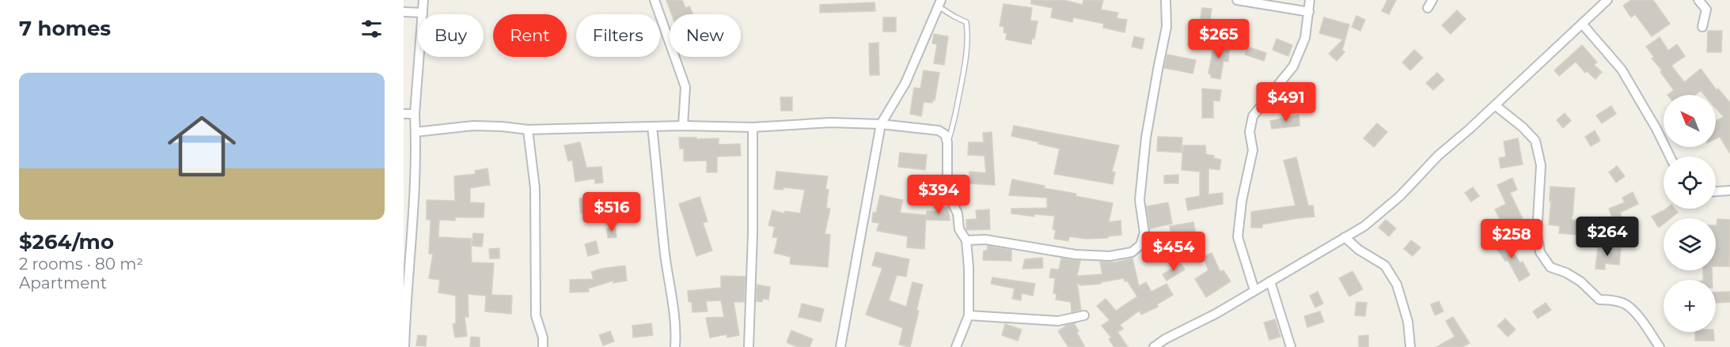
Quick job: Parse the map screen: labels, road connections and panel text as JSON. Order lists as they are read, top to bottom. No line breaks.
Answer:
{"north":"top left","page":{"heading":"7 homes","chip":["Buy","Rent","Filters","New"],"price":["$265","$491","$394","$516","$264","$258","$454"],"list":[{"name":"$264/mo","note":"2 rooms · 80 m² · Apartment"}],"map_buttons":"+"}}
